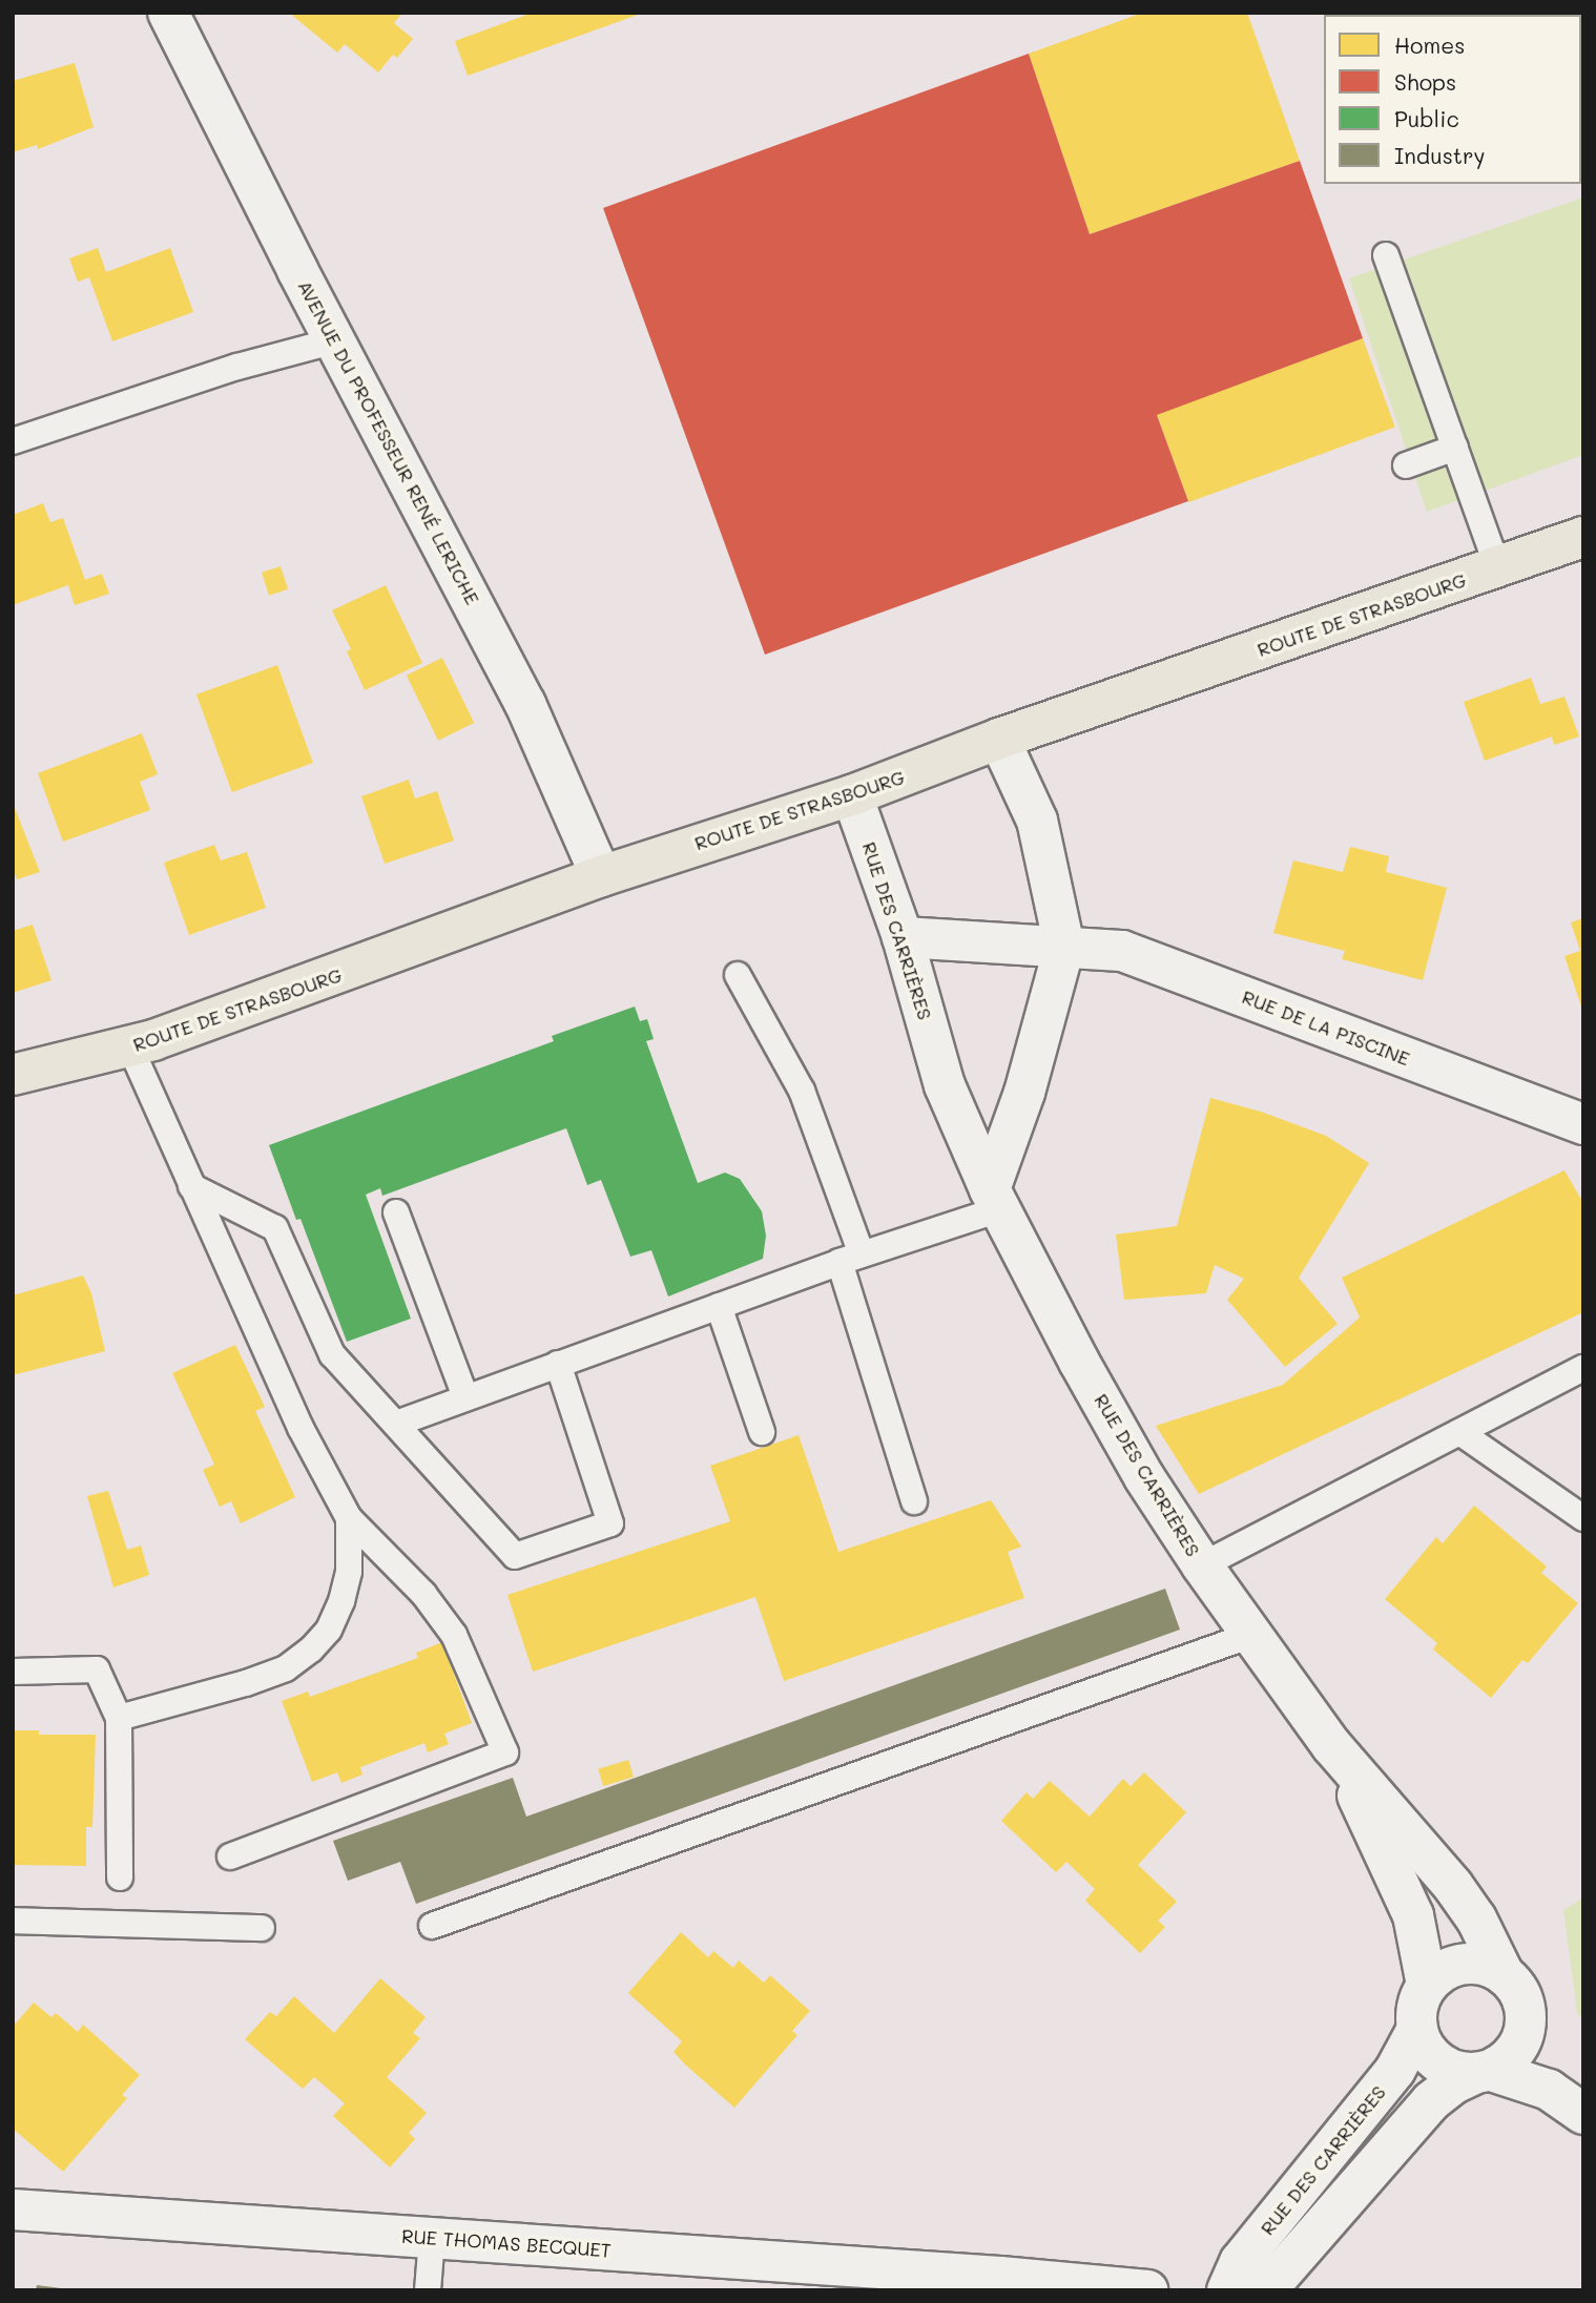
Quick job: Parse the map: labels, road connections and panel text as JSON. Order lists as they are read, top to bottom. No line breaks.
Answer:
{"streets":{"main road":["ROUTE DE STRASBOURG"],"street":["AVENUE DU PROFESSEUR RENÉ LERICHE","RUE DES CARRIÈRES","RUE DE LA PISCINE","RUE THOMAS BECQUET"]},"crossings":[["AVENUE DU PROFESSEUR RENÉ LERICHE","ROUTE DE STRASBOURG"],["ROUTE DE STRASBOURG","RUE DES CARRIÈRES"],["RUE DES CARRIÈRES","RUE DE LA PISCINE"]],"legend":["Homes","Shops","Public","Industry"]}
